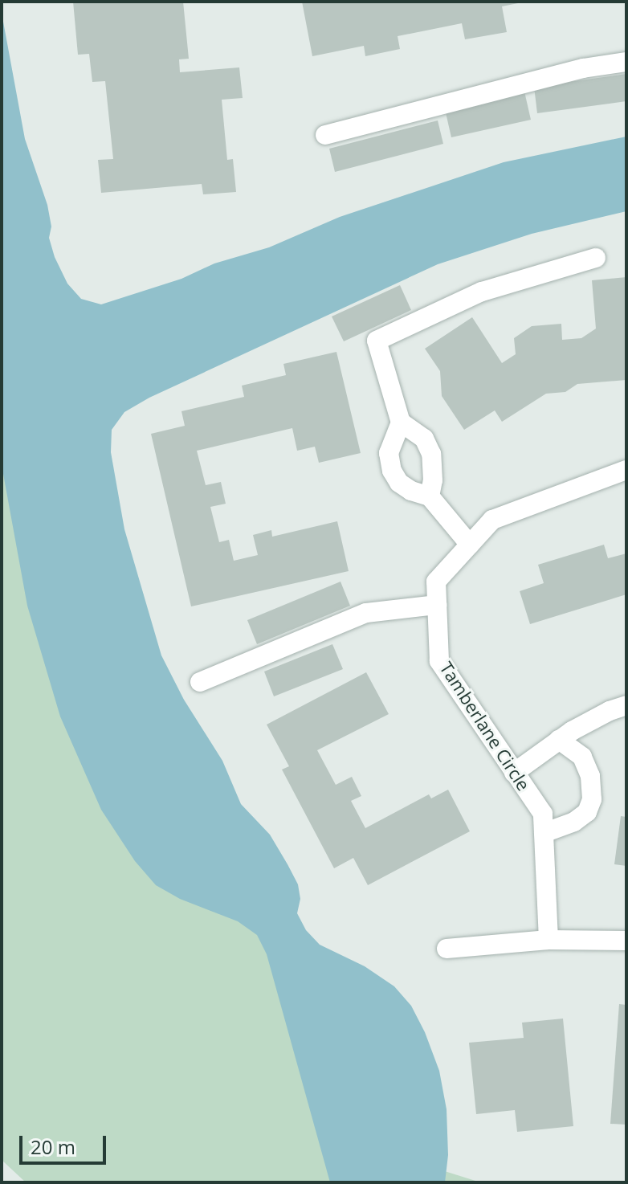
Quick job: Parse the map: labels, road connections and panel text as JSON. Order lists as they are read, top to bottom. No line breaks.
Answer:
{"streets":{"street":["Tamberlane Circle"]},"scale_bar":"20 m"}
